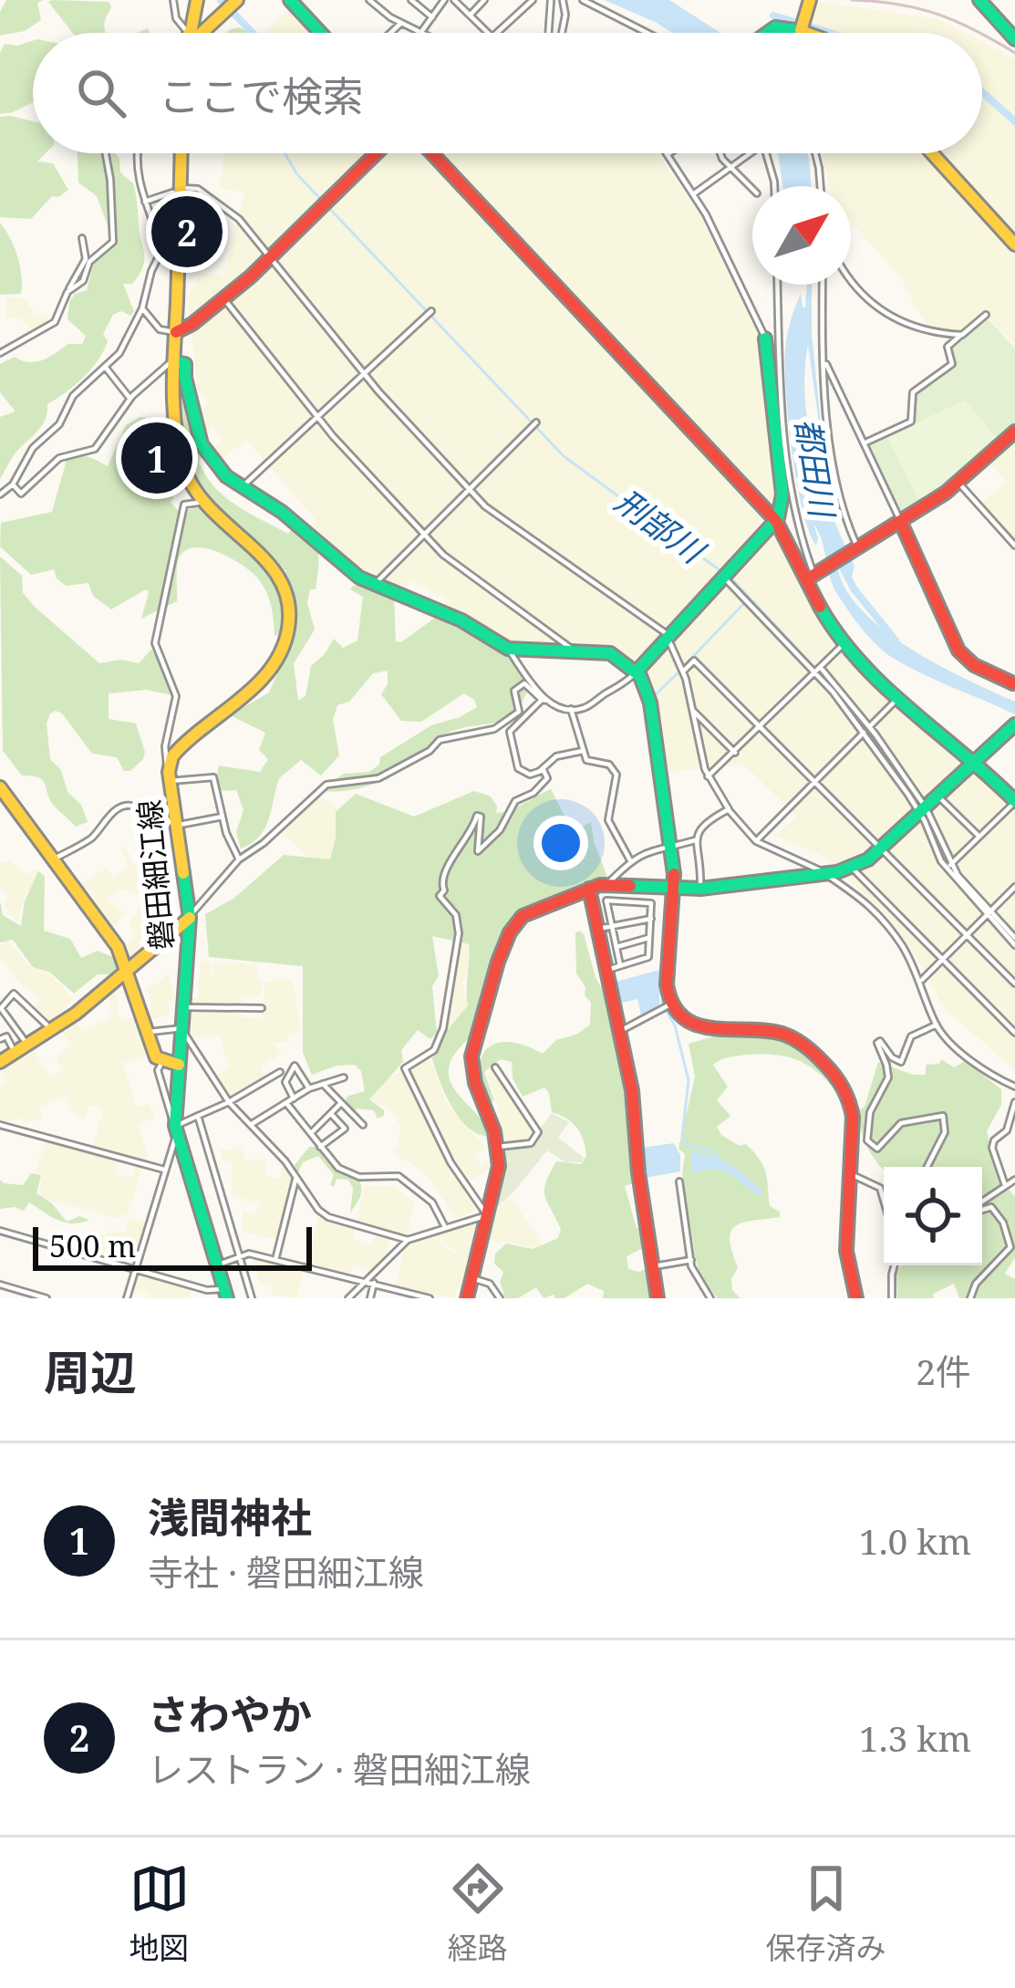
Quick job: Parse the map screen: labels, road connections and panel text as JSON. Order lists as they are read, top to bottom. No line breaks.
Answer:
{"streets":{"main road":["磐田細江線"]},"water":["都田川","刑部川"],"scale_bar":"500 m","north":"top right","page":{"search":"ここで検索","pins":["2","1"],"scale":"500 m","heading":["周辺","2件"],"list":[{"mark":"1","name":"浅間神社","note":"寺社 · 磐田細江線","value":"1.0 km"},{"mark":"2","name":"さわやか","note":"レストラン · 磐田細江線","value":"1.3 km"}],"nav":["地図","経路","保存済み"]}}
